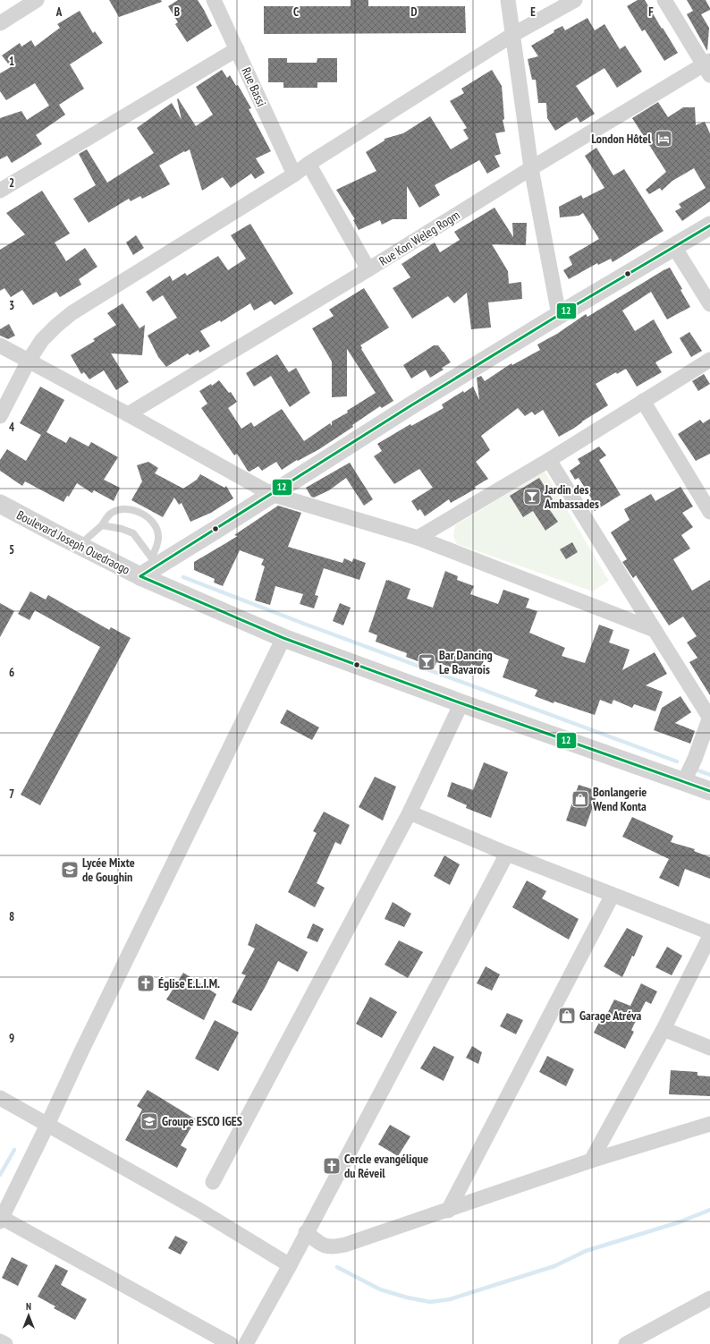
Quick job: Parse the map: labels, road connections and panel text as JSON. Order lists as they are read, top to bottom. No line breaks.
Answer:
{"streets":{"street":["Rue Bassi","Rue Kon Weleg Rogm","Boulevard Joseph Ouedraogo"]},"places":{"hotel":["London Hôtel"],"bar":["Jardin des Ambassades","Bar Dancing Le Bavarois"],"shop":["Bonlangerie Wend Konta","Garage Atréva"],"school or university":["Lycée Mixte de Goughin","Groupe ESCO IGES"],"church":["Église E.L.I.M.","Cercle evangélique du Réveil"]},"lines":["transit line 12"],"north":"top","grid":{"columns":["A","B","C","D","E","F"],"rows":["1","2","3","4","5","6","7","8","9"]}}
